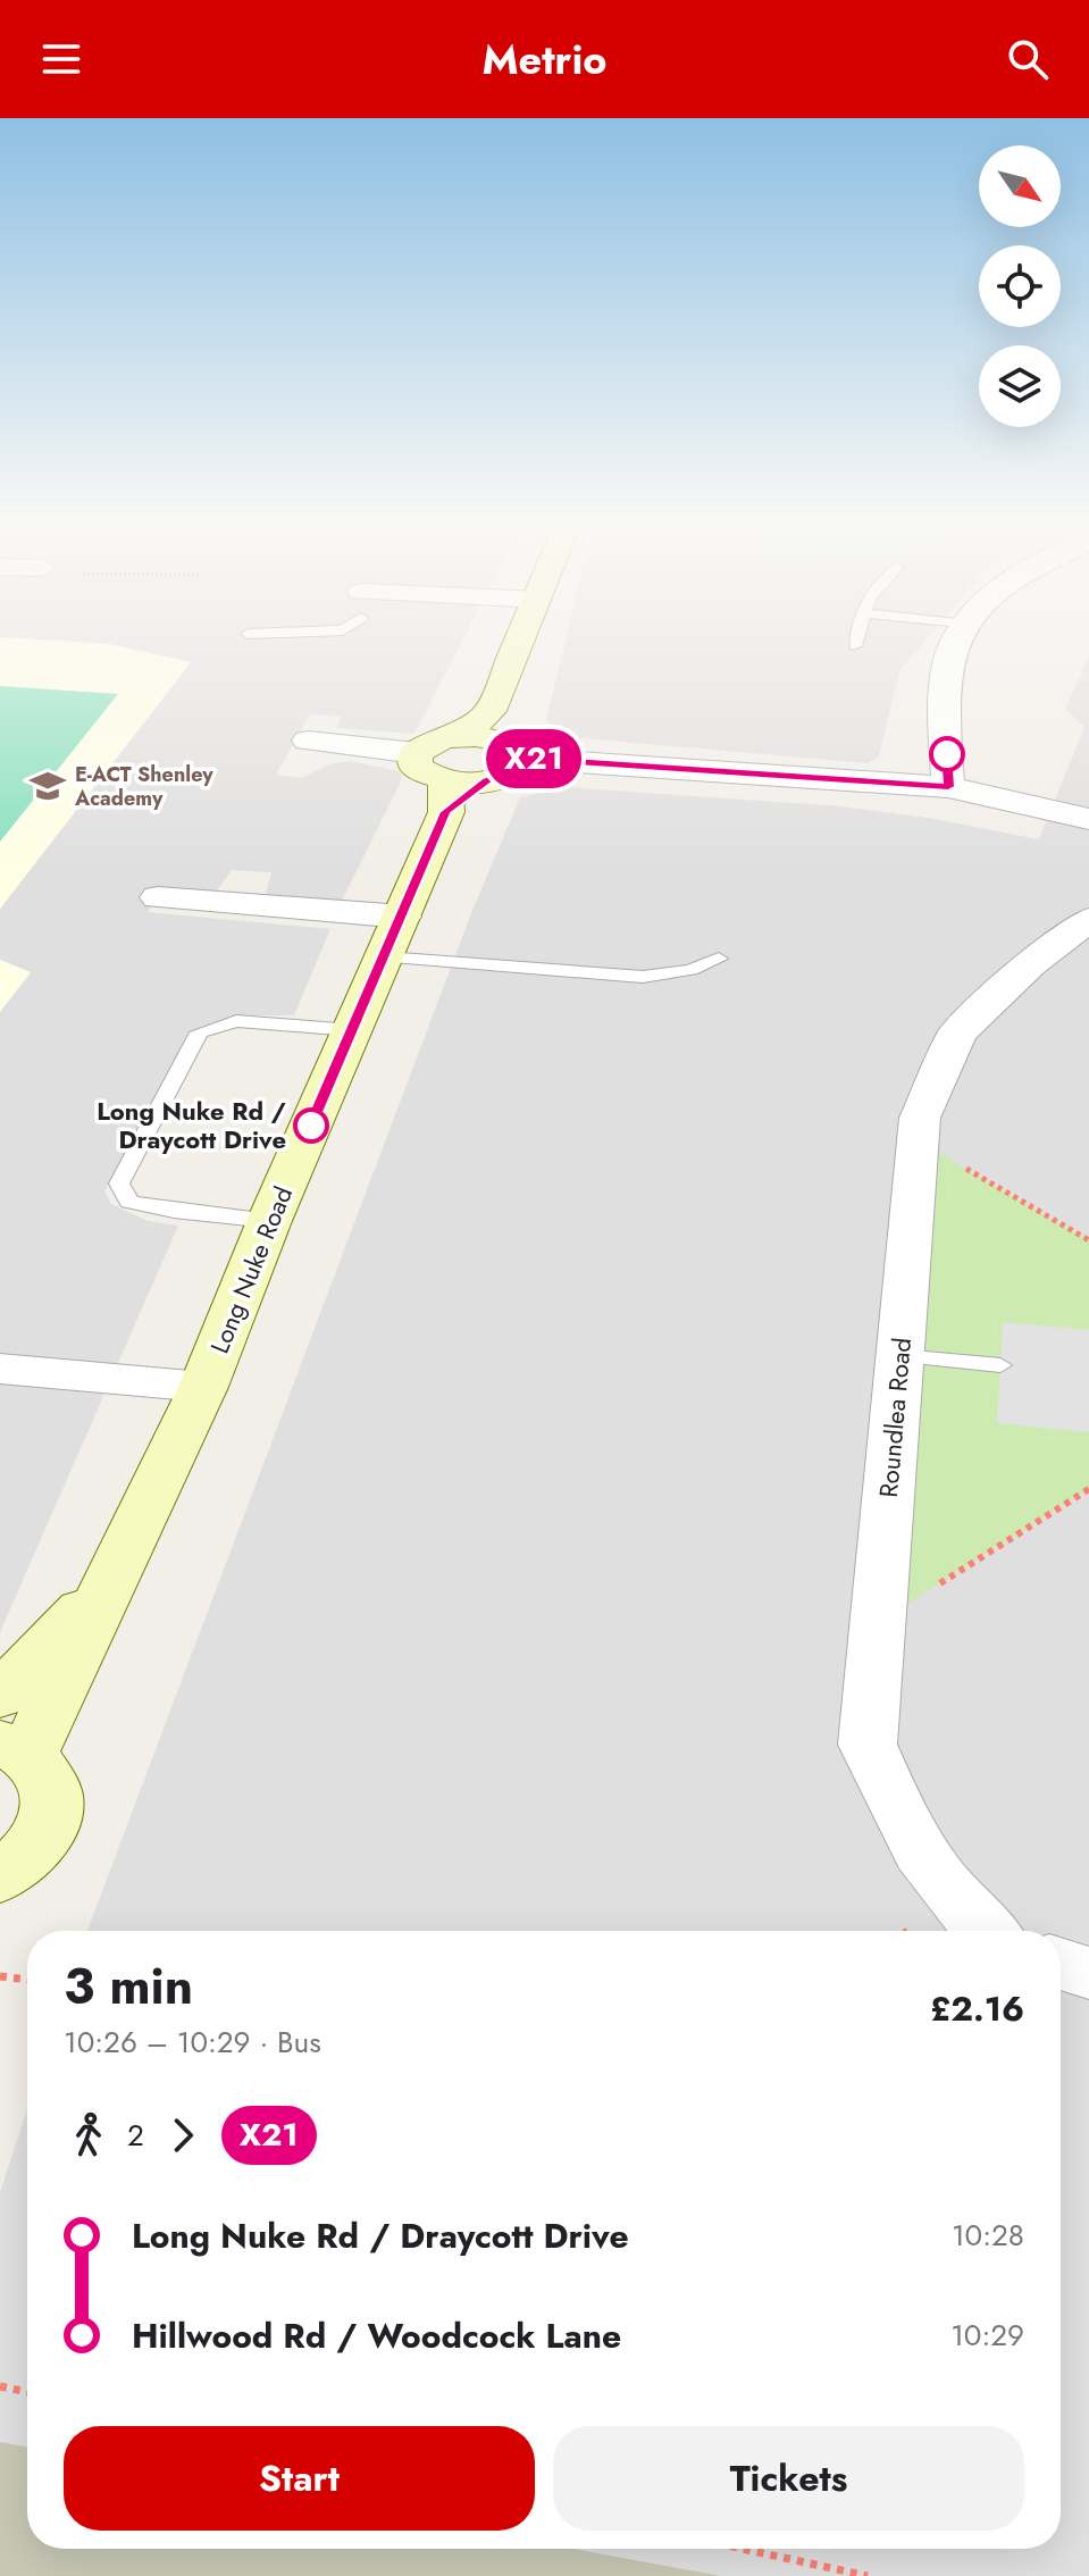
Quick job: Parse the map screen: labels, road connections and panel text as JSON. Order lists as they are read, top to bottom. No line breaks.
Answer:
{"streets":{"street":["Long Nuke Road","Roundlea Road"]},"places":{"school or university":["E-ACT Shenley Academy"],"other":["Long Nuke Rd / Draycott Drive"]},"lines":["bus line X21"],"north":"bottom right","page":{"header":"Metrio","on_map":"X21","heading":["3 min","10:26 – 10:29 · Bus","£2.16"],"legs":["2","X21"],"list":[{"name":"Long Nuke Rd / Draycott Drive","value":"10:28"},{"name":"Hillwood Rd / Woodcock Lane","value":"10:29"}],"buttons":["Start","Tickets"]}}
